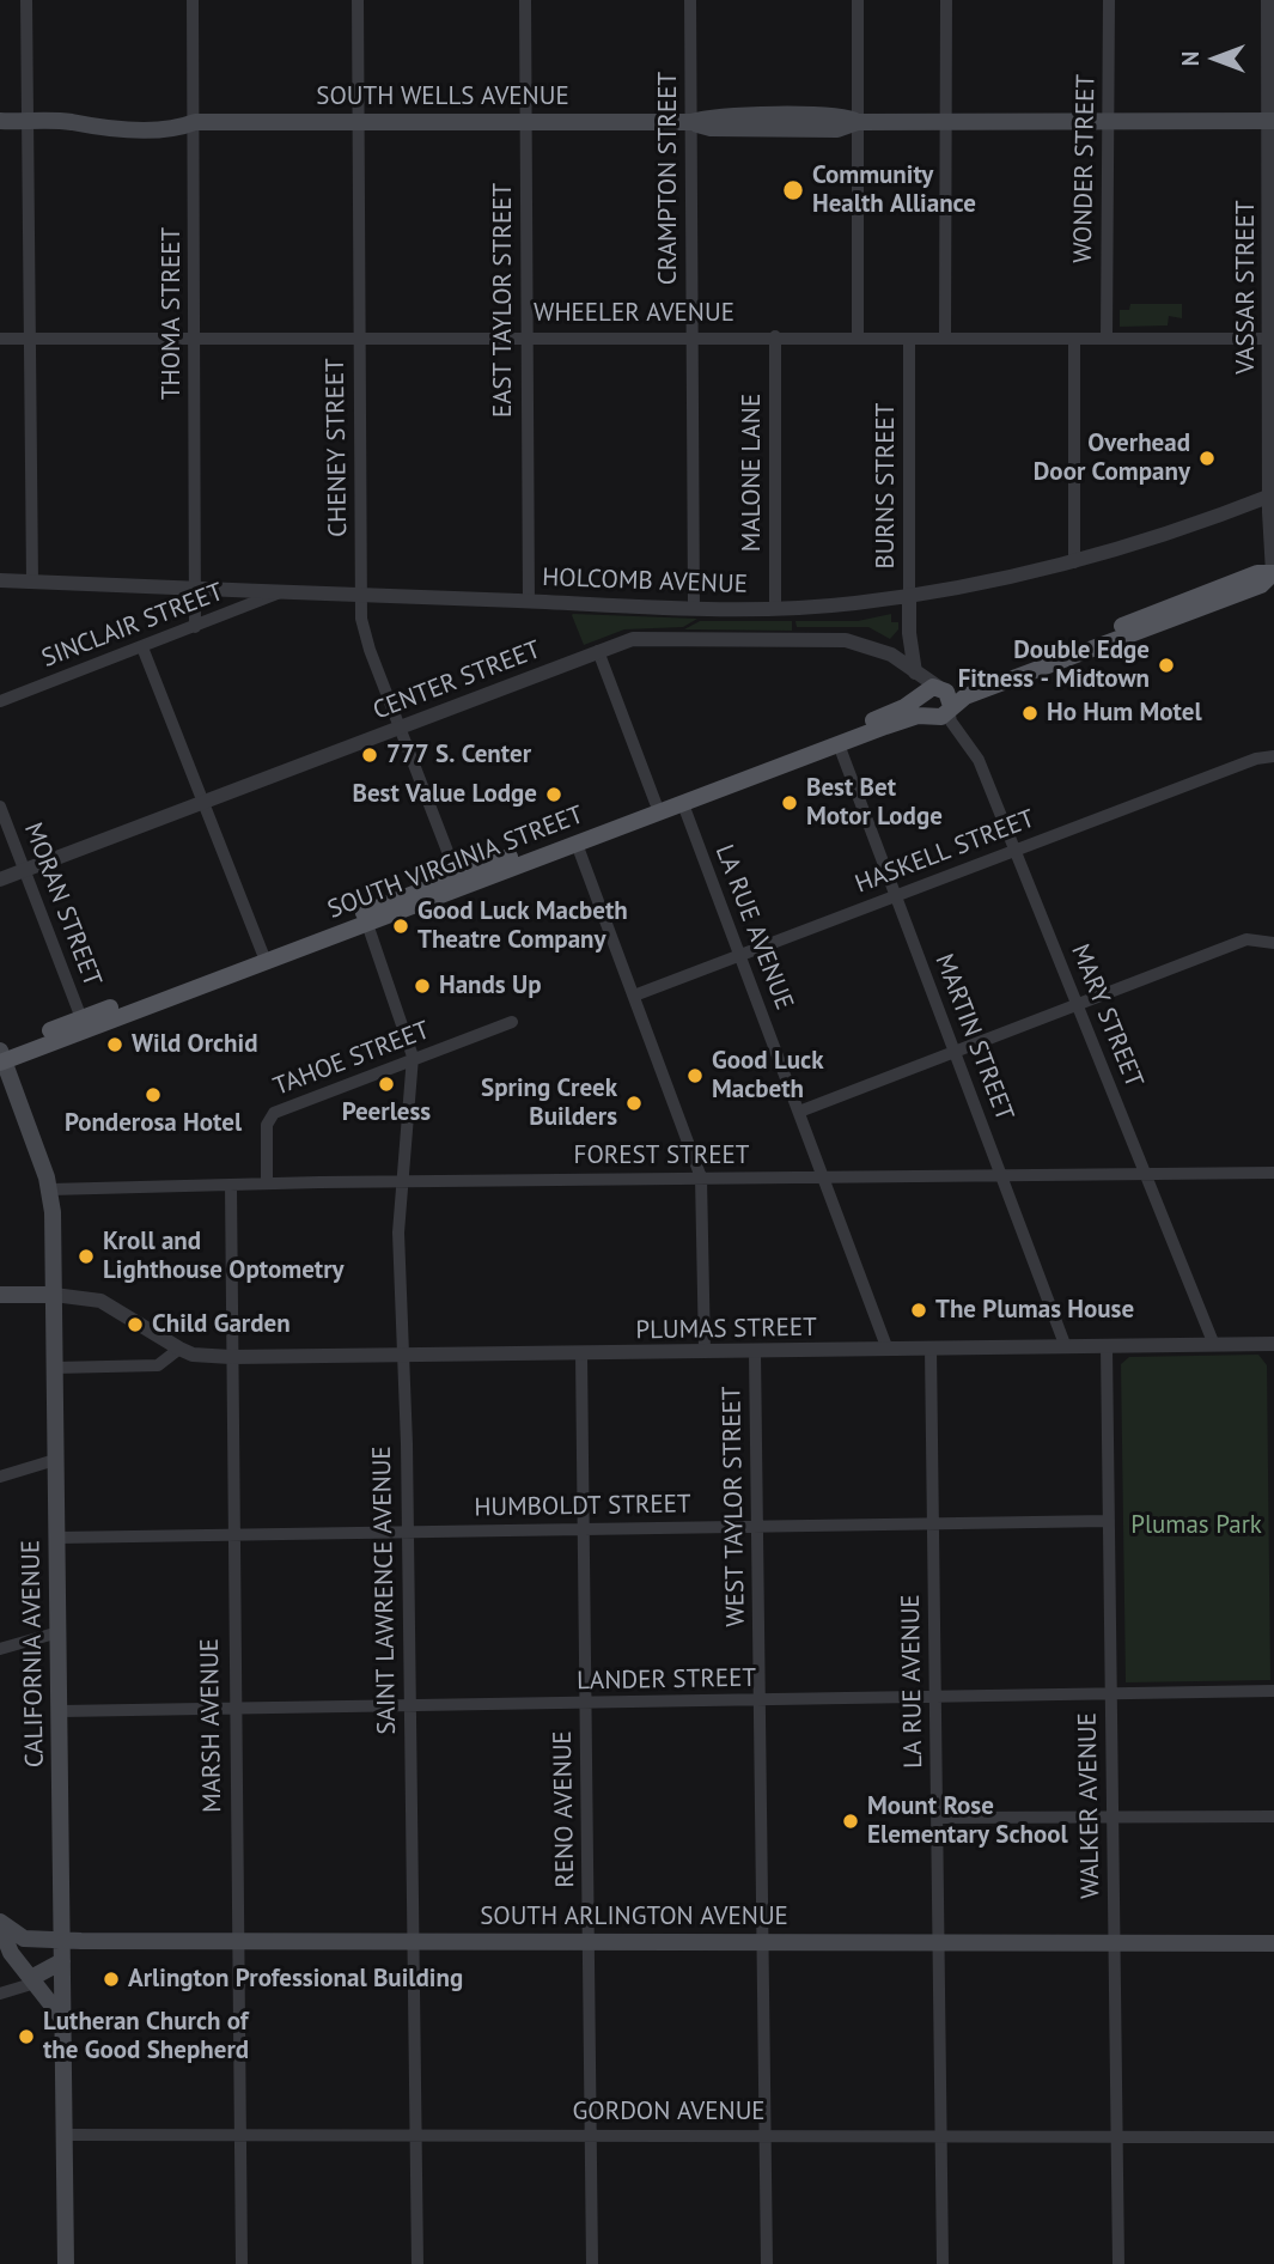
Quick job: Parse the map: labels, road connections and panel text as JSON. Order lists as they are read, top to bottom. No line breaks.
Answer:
{"streets":{"main road":["SOUTH WELLS AVENUE","SOUTH VIRGINIA STREET","CALIFORNIA AVENUE","SOUTH ARLINGTON AVENUE"],"street":["WONDER STREET","CRAMPTON STREET","VASSAR STREET","EAST TAYLOR STREET","THOMA STREET","WHEELER AVENUE","CHENEY STREET","MALONE LANE","BURNS STREET","HOLCOMB AVENUE","SINCLAIR STREET","CENTER STREET","HASKELL STREET","MORAN STREET","LA RUE AVENUE","MARY STREET","MARTIN STREET","TAHOE STREET","FOREST STREET","PLUMAS STREET","HUMBOLDT STREET","WEST TAYLOR STREET","SAINT LAWRENCE AVENUE","LANDER STREET","MARSH AVENUE","WALKER AVENUE","RENO AVENUE","GORDON AVENUE"]},"crossings":[["SOUTH WELLS AVENUE","WONDER STREET"],["SOUTH WELLS AVENUE","CRAMPTON STREET"],["SOUTH WELLS AVENUE","VASSAR STREET"],["SOUTH WELLS AVENUE","EAST TAYLOR STREET"],["SOUTH WELLS AVENUE","THOMA STREET"],["SOUTH WELLS AVENUE","CHENEY STREET"],["WONDER STREET","WHEELER AVENUE"],["CRAMPTON STREET","WHEELER AVENUE"],["CRAMPTON STREET","HOLCOMB AVENUE"],["VASSAR STREET","WHEELER AVENUE"],["VASSAR STREET","HOLCOMB AVENUE"],["VASSAR STREET","SOUTH VIRGINIA STREET"],["EAST TAYLOR STREET","WHEELER AVENUE"],["EAST TAYLOR STREET","HOLCOMB AVENUE"],["THOMA STREET","WHEELER AVENUE"],["THOMA STREET","HOLCOMB AVENUE"],["THOMA STREET","SINCLAIR STREET"],["WHEELER AVENUE","CHENEY STREET"],["WHEELER AVENUE","MALONE LANE"],["WHEELER AVENUE","BURNS STREET"],["CHENEY STREET","HOLCOMB AVENUE"],["CHENEY STREET","CENTER STREET"],["CHENEY STREET","SOUTH VIRGINIA STREET"],["MALONE LANE","HOLCOMB AVENUE"],["BURNS STREET","HOLCOMB AVENUE"],["BURNS STREET","CENTER STREET"],["HOLCOMB AVENUE","SINCLAIR STREET"],["CENTER STREET","SOUTH VIRGINIA STREET"],["CENTER STREET","MORAN STREET"],["CENTER STREET","MARY STREET"],["HASKELL STREET","LA RUE AVENUE"],["HASKELL STREET","MARY STREET"],["HASKELL STREET","MARTIN STREET"],["HASKELL STREET","WEST TAYLOR STREET"],["SOUTH VIRGINIA STREET","MORAN STREET"],["SOUTH VIRGINIA STREET","LA RUE AVENUE"],["SOUTH VIRGINIA STREET","MARY STREET"],["SOUTH VIRGINIA STREET","MARTIN STREET"],["SOUTH VIRGINIA STREET","WEST TAYLOR STREET"],["SOUTH VIRGINIA STREET","SAINT LAWRENCE AVENUE"],["SOUTH VIRGINIA STREET","CALIFORNIA AVENUE"],["LA RUE AVENUE","FOREST STREET"],["LA RUE AVENUE","PLUMAS STREET"],["LA RUE AVENUE","HUMBOLDT STREET"],["LA RUE AVENUE","LANDER STREET"],["LA RUE AVENUE","SOUTH ARLINGTON AVENUE"],["LA RUE AVENUE","GORDON AVENUE"],["MARY STREET","FOREST STREET"],["MARY STREET","PLUMAS STREET"],["MARTIN STREET","FOREST STREET"],["MARTIN STREET","PLUMAS STREET"],["TAHOE STREET","FOREST STREET"],["TAHOE STREET","SAINT LAWRENCE AVENUE"],["FOREST STREET","WEST TAYLOR STREET"],["FOREST STREET","SAINT LAWRENCE AVENUE"],["FOREST STREET","CALIFORNIA AVENUE"],["FOREST STREET","MARSH AVENUE"],["PLUMAS STREET","WEST TAYLOR STREET"],["PLUMAS STREET","SAINT LAWRENCE AVENUE"],["PLUMAS STREET","CALIFORNIA AVENUE"],["PLUMAS STREET","MARSH AVENUE"],["PLUMAS STREET","WALKER AVENUE"],["PLUMAS STREET","RENO AVENUE"],["HUMBOLDT STREET","WEST TAYLOR STREET"],["HUMBOLDT STREET","SAINT LAWRENCE AVENUE"],["HUMBOLDT STREET","CALIFORNIA AVENUE"],["HUMBOLDT STREET","MARSH AVENUE"],["HUMBOLDT STREET","WALKER AVENUE"],["HUMBOLDT STREET","RENO AVENUE"],["WEST TAYLOR STREET","LANDER STREET"],["WEST TAYLOR STREET","SOUTH ARLINGTON AVENUE"],["WEST TAYLOR STREET","GORDON AVENUE"],["SAINT LAWRENCE AVENUE","LANDER STREET"],["SAINT LAWRENCE AVENUE","SOUTH ARLINGTON AVENUE"],["SAINT LAWRENCE AVENUE","GORDON AVENUE"],["CALIFORNIA AVENUE","LANDER STREET"],["CALIFORNIA AVENUE","SOUTH ARLINGTON AVENUE"],["CALIFORNIA AVENUE","GORDON AVENUE"],["LANDER STREET","MARSH AVENUE"],["LANDER STREET","WALKER AVENUE"],["LANDER STREET","RENO AVENUE"],["MARSH AVENUE","SOUTH ARLINGTON AVENUE"],["MARSH AVENUE","GORDON AVENUE"],["WALKER AVENUE","SOUTH ARLINGTON AVENUE"],["WALKER AVENUE","GORDON AVENUE"],["RENO AVENUE","SOUTH ARLINGTON AVENUE"],["RENO AVENUE","GORDON AVENUE"]],"parks":["Plumas Park"],"places":["Community Health Alliance","Overhead Door Company","Double Edge Fitness - Midtown","Ho Hum Motel","777 S. Center","Best Value Lodge","Best Bet Motor Lodge","Good Luck Macbeth Theatre Company","Hands Up","Wild Orchid","Good Luck Macbeth","Peerless","Ponderosa Hotel","Spring Creek Builders","Kroll and Lighthouse Optometry","The Plumas House","Child Garden","Mount Rose Elementary School","Arlington Professional Building","Lutheran Church of the Good Shepherd"],"north":"left"}
